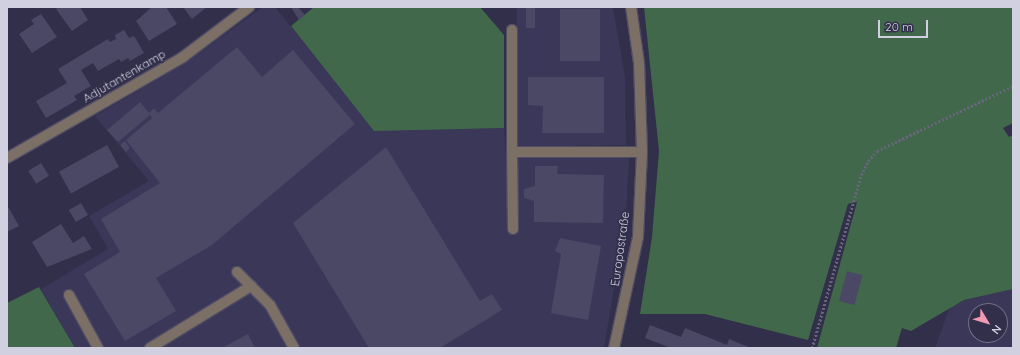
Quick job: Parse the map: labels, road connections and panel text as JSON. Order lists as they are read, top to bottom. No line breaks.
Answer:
{"streets":{"street":["Adjutantenkamp","Europastraße"]},"scale_bar":"20 m","north":"bottom right"}
